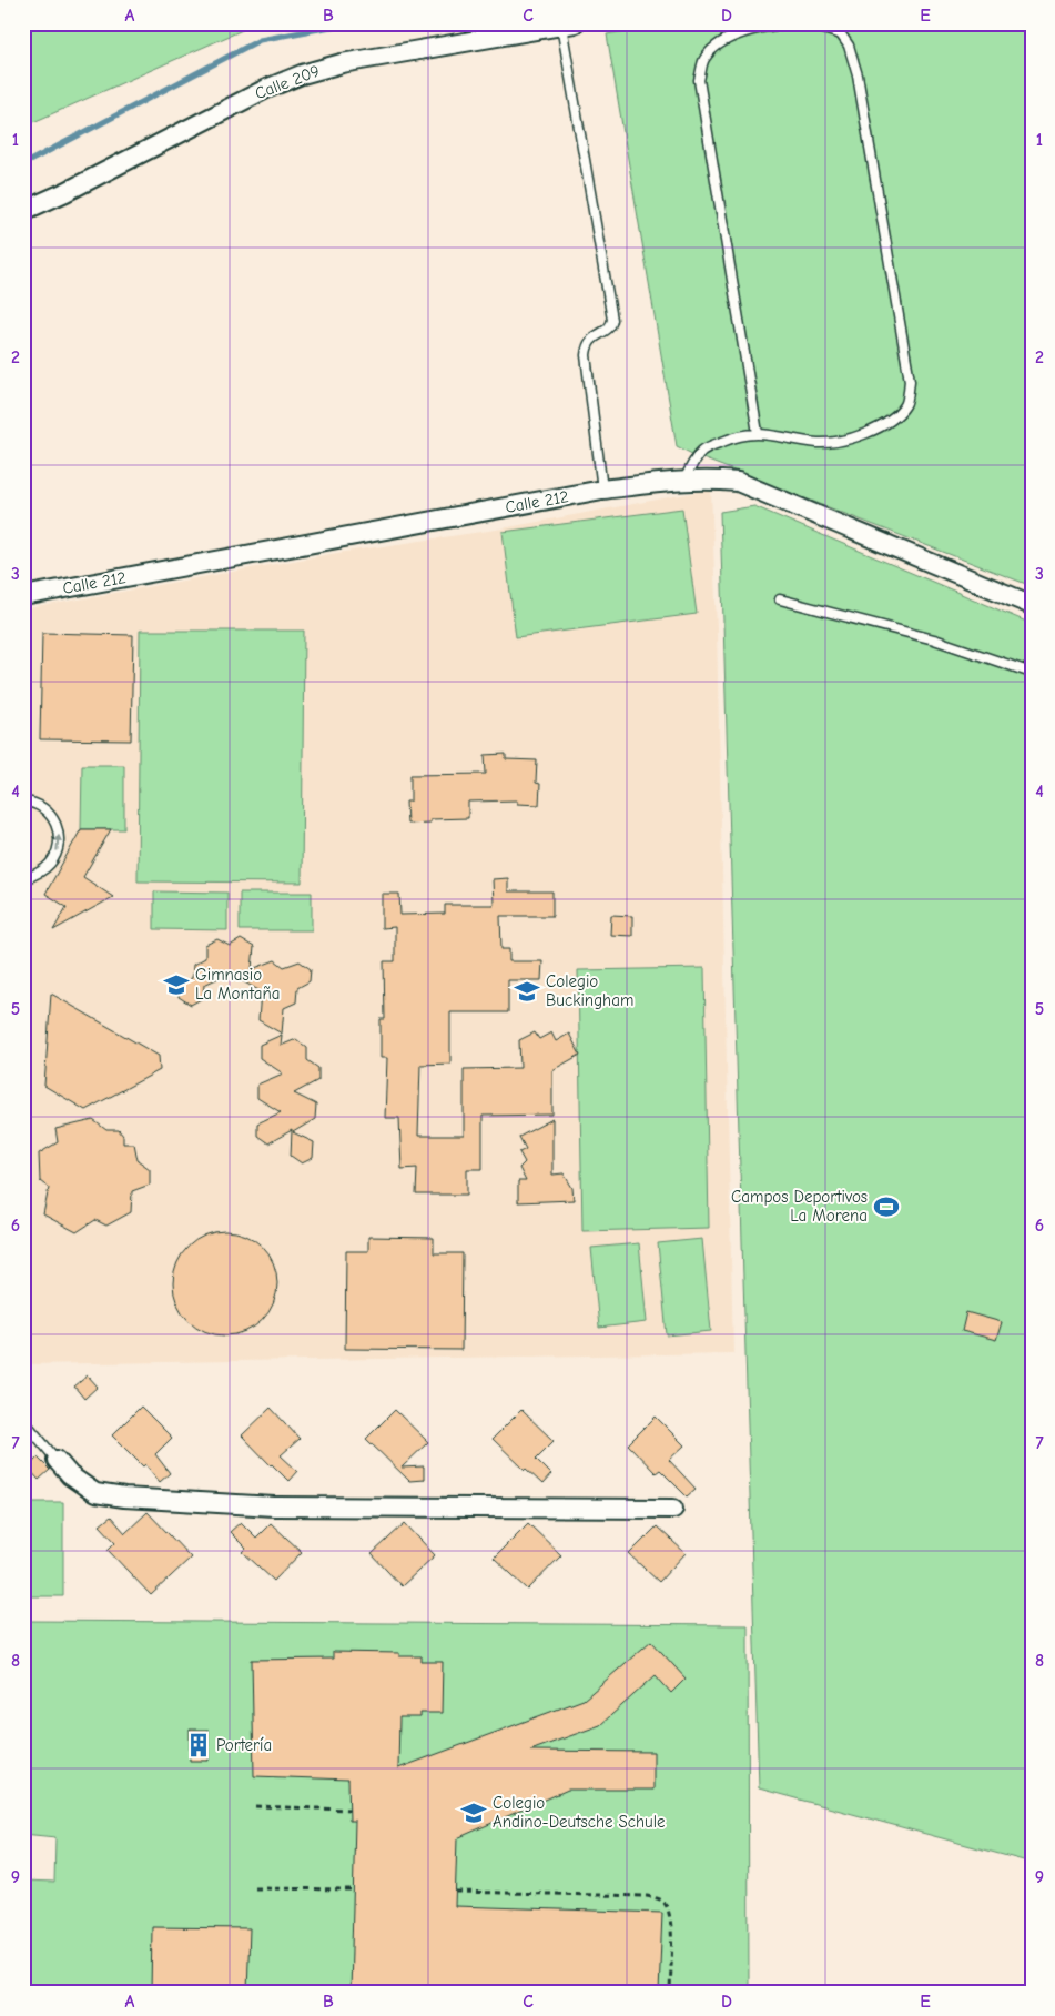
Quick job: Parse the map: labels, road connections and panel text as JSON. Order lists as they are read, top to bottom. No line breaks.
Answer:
{"streets":{"street":["Calle 209","Calle 212"]},"places":{"school or university":["Gimnasio La Montaña","Colegio Buckingham","Colegio Andino-Deutsche Schule"],"sports":["Campos Deportivos La Morena"],"building":["Portería"]},"grid":{"columns":["A","B","C","D","E"],"rows":["1","2","3","4","5","6","7","8","9"]}}
